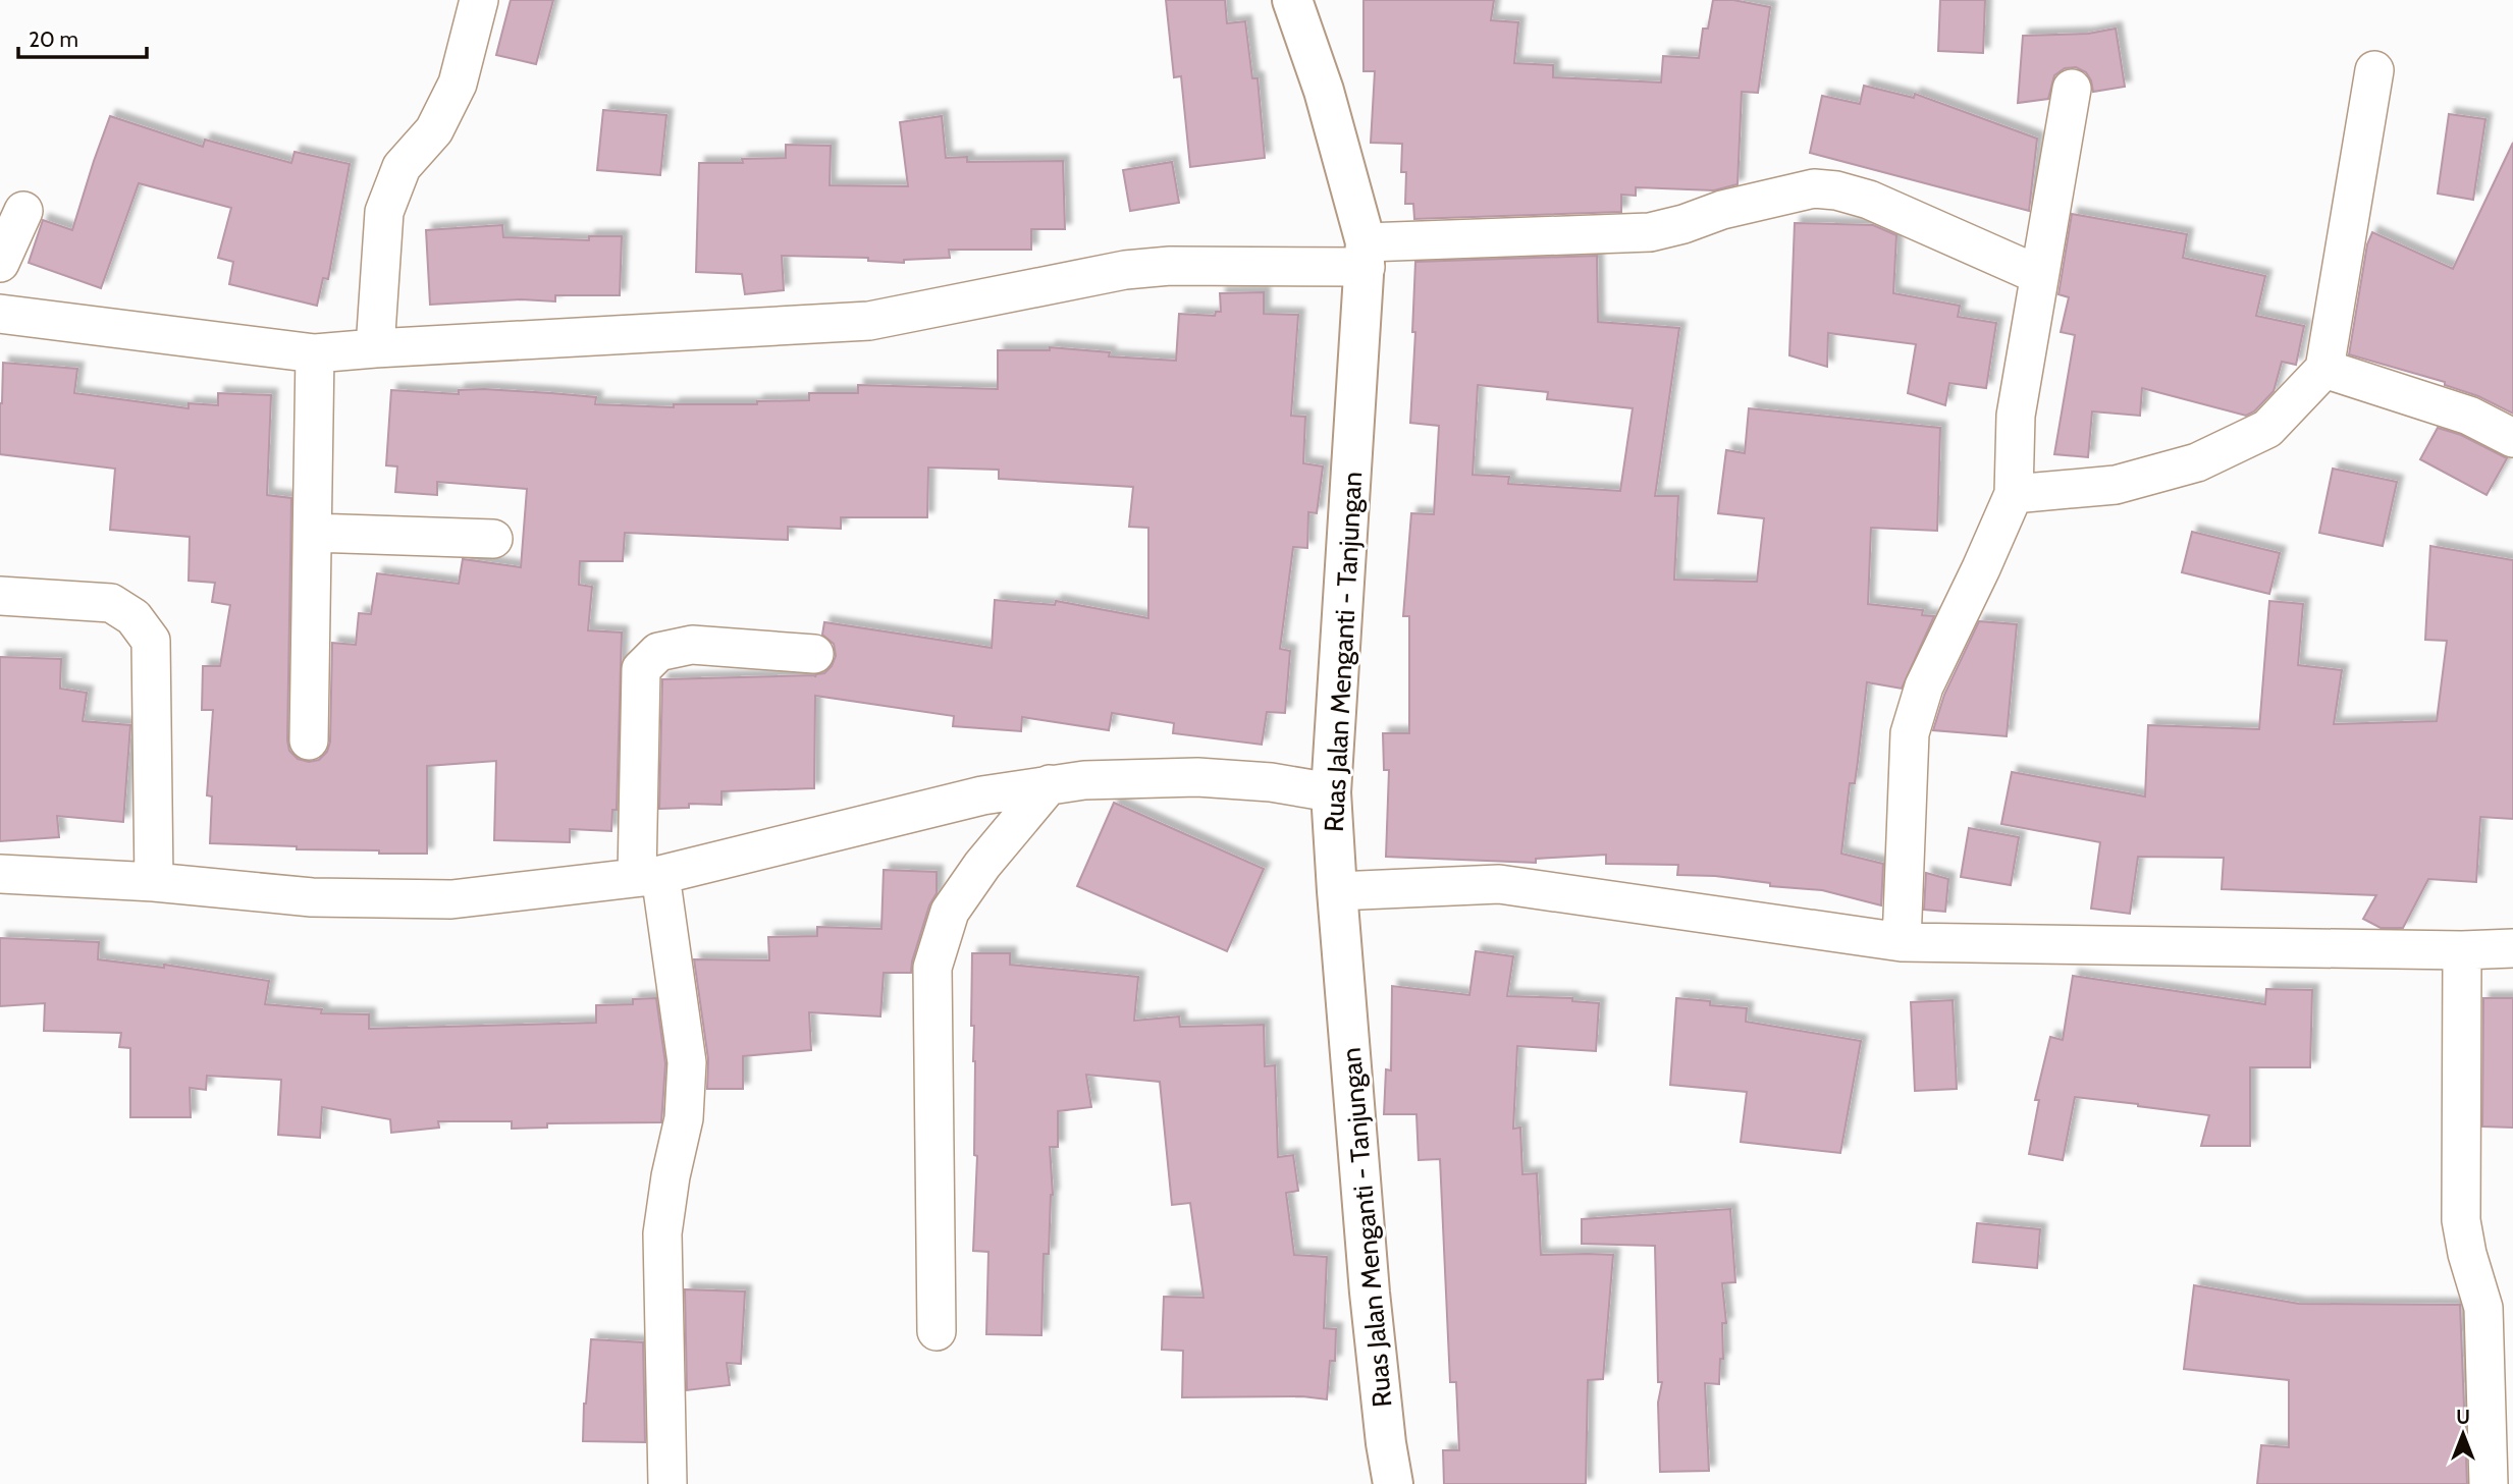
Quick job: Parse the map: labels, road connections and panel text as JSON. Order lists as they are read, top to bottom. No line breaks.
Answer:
{"streets":{"main road":["Ruas Jalan Menganti - Tanjungan"]},"scale_bar":"20 m","north":"top"}
